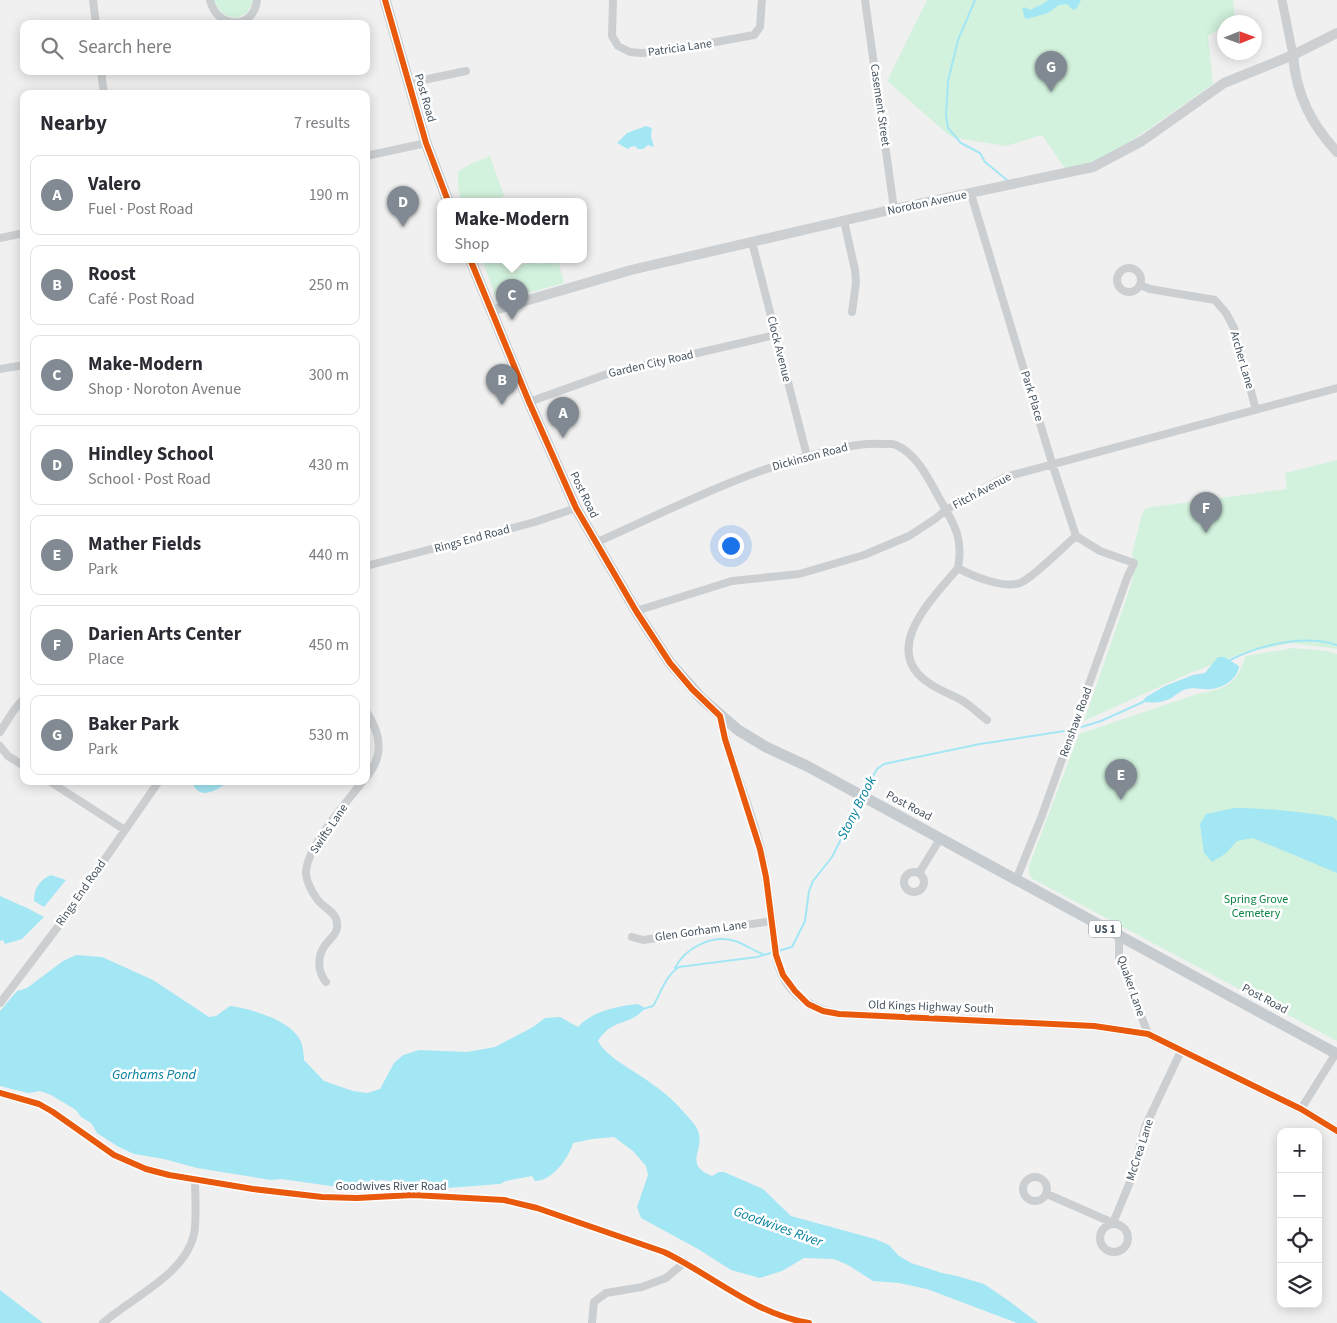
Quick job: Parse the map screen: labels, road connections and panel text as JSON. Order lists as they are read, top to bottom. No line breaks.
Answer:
{"streets":{"main road":["Post Road","Noroton Avenue","US 1"],"street":["Patricia Lane","Casement Street","Clock Avenue","Archer Lane","Garden City Road","Park Place","Dickinson Road","Fitch Avenue","Rings End Road","Renshaw Road","Swifts Lane","Glen Gorham Lane","Quaker Lane","Old Kings Highway South","McCrea Lane","Goodwives River Road"]},"crossings":[["Post Road","Noroton Avenue"],["Post Road","Garden City Road"],["Post Road","Dickinson Road"],["Post Road","Fitch Avenue"],["Post Road","Rings End Road"],["Post Road","Renshaw Road"],["Post Road","Quaker Lane"],["Post Road","Old Kings Highway South"],["Casement Street","Noroton Avenue"],["Noroton Avenue","Clock Avenue"],["Noroton Avenue","Park Place"],["Clock Avenue","Garden City Road"],["Clock Avenue","Dickinson Road"],["Archer Lane","Fitch Avenue"],["Park Place","Fitch Avenue"],["Park Place","Renshaw Road"],["Dickinson Road","Fitch Avenue"],["Glen Gorham Lane","Old Kings Highway South"],["Quaker Lane","Old Kings Highway South"],["Old Kings Highway South","McCrea Lane"]],"water":["Stony Brook","Gorhams Pond","Goodwives River"],"parks":["Spring Grove Cemetery"],"north":"right","page":{"search":"Search here","pins":["G","D","C","B","A","F","E"],"heading":["Nearby","7 results"],"list":[{"mark":"A","name":"Valero","note":"Fuel · Post Road","value":"190 m"},{"mark":"B","name":"Roost","note":"Café · Post Road","value":"250 m"},{"mark":"C","name":"Make-Modern","note":"Shop · Noroton Avenue","value":"300 m"},{"mark":"D","name":"Hindley School","note":"School · Post Road","value":"430 m"},{"mark":"E","name":"Mather Fields","note":"Park","value":"440 m"},{"mark":"F","name":"Darien Arts Center","note":"Place","value":"450 m"},{"mark":"G","name":"Baker Park","note":"Park","value":"530 m"}],"popup":["Make-Modern","Shop"],"map_buttons":["+","−"]}}
